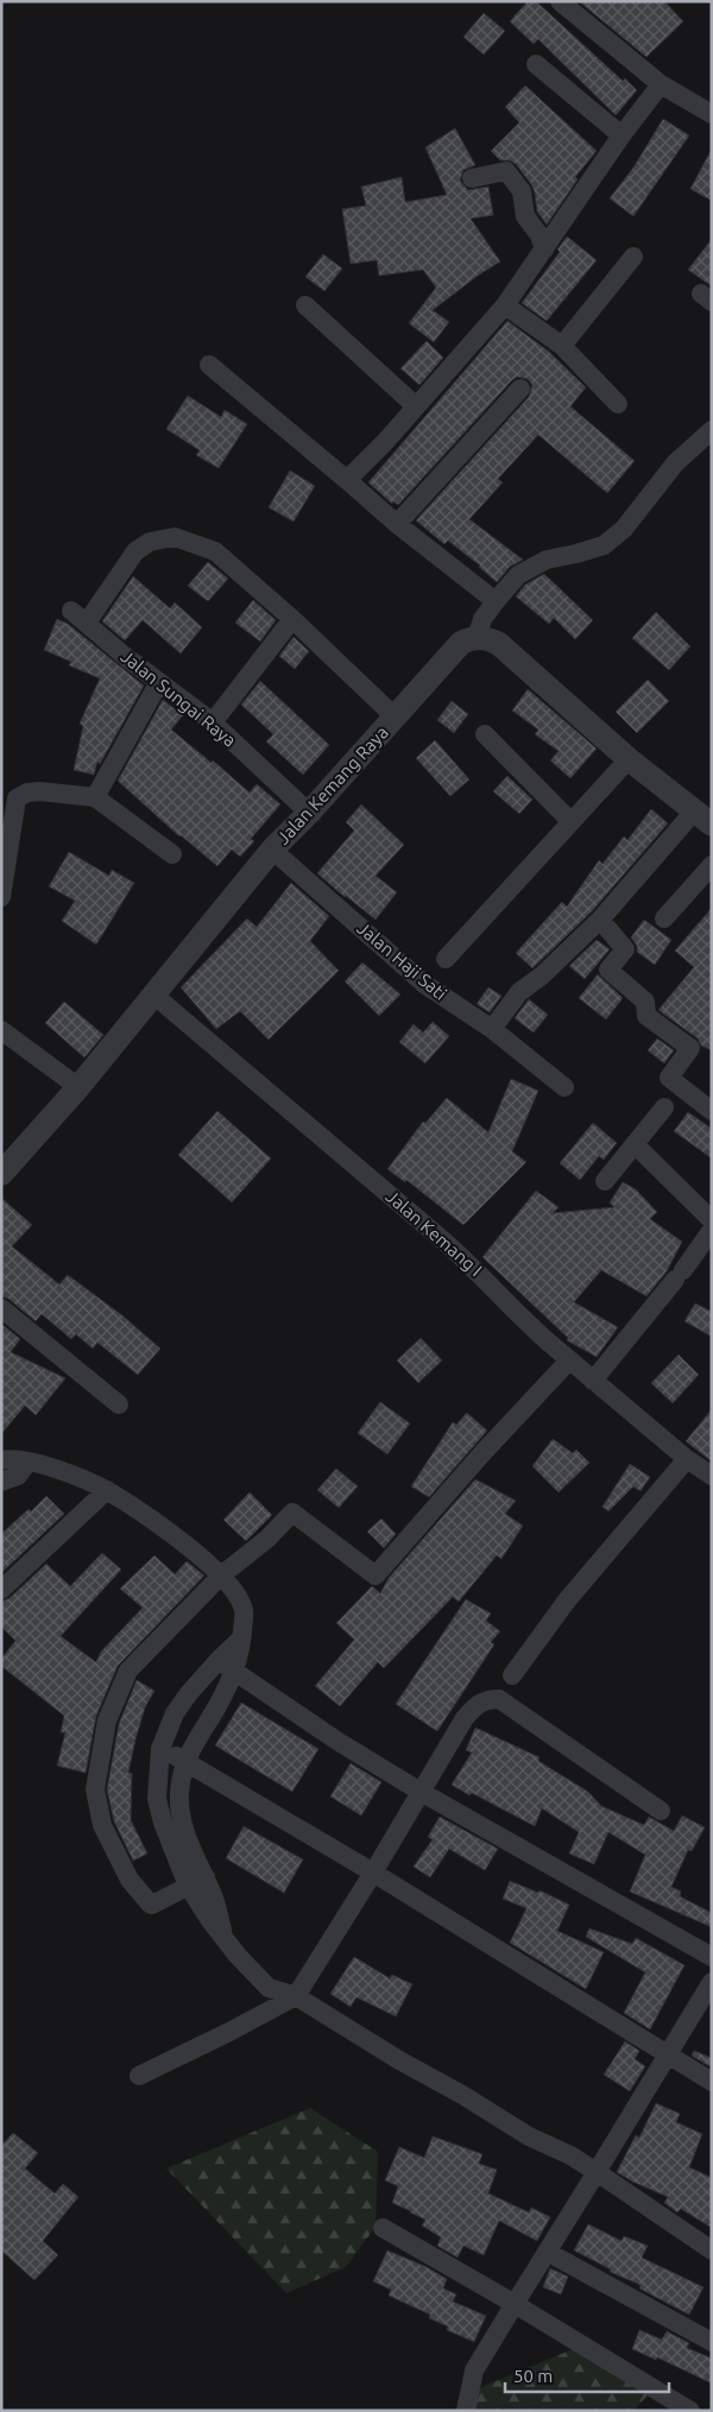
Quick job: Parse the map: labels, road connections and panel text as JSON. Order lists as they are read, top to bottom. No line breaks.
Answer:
{"streets":{"street":["Jalan Sungai Raya","Jalan Kemang Raya","Jalan Haji Sati","Jalan Kemang I"]},"crossings":[["Jalan Sungai Raya","Jalan Kemang Raya"],["Jalan Kemang Raya","Jalan Haji Sati"],["Jalan Kemang Raya","Jalan Kemang I"]],"scale_bar":"50 m"}
